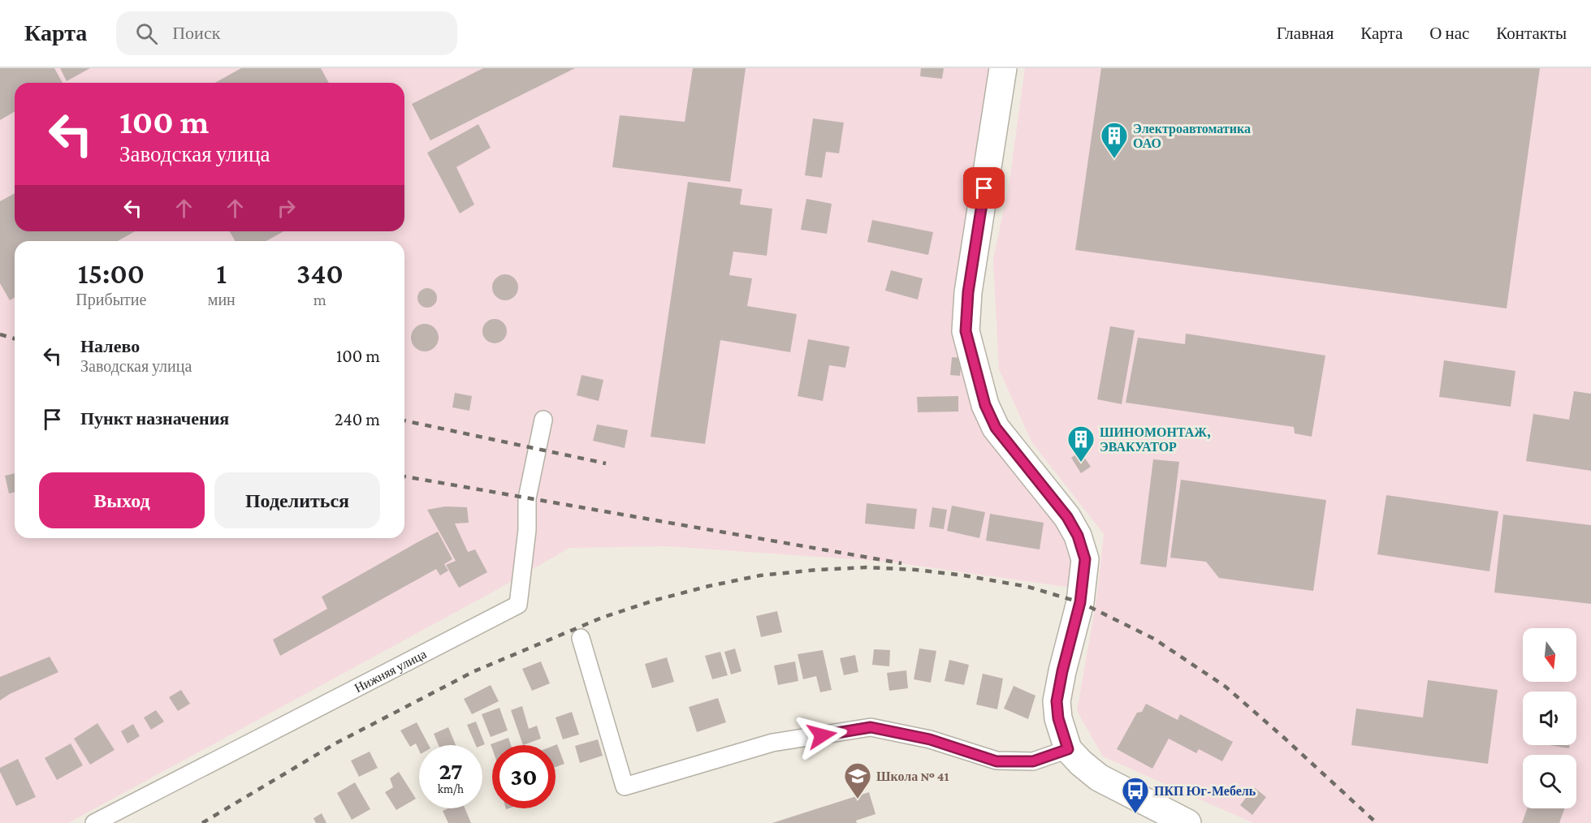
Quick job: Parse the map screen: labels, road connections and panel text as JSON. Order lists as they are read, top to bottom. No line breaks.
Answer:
{"streets":{"street":["Нижняя улица"]},"places":{"building":["Электроавтоматика ОАО","ШИНОМОНТАЖ, ЭВАКУАТОР"],"school or university":["Школа № 41"],"bus stop":["ПКП Юг-Мебель"]},"north":"bottom","page":{"header":"Карта","search":"Поиск","nav":["Главная","Карта","О нас","Контакты"],"turn":["100 m","Заводская улица"],"eta":["15:00","Прибытие","1","мин","340","m"],"list":[{"name":"Налево","note":"Заводская улица","value":"100 m"},{"name":"Пункт назначения","value":"240 m"}],"buttons":["Выход","Поделиться"],"speed":"27 km/h","limit":"30"}}
